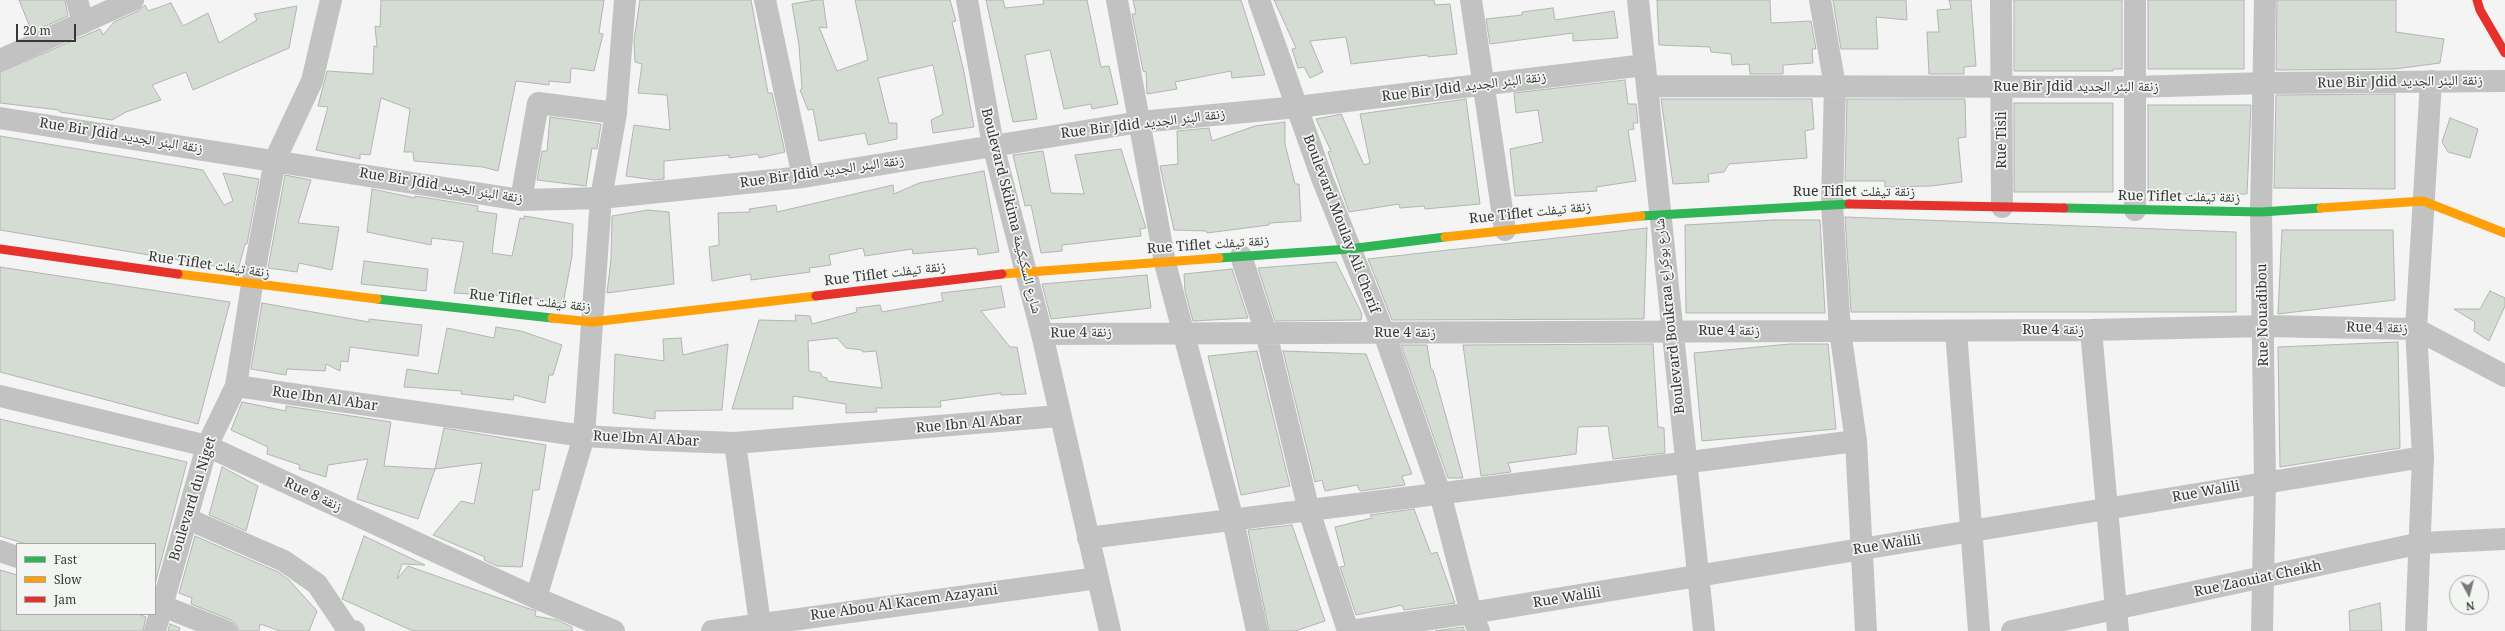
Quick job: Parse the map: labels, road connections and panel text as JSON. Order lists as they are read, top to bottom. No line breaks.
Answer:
{"streets":{"street":["Rue Bir Jdid زنقة البئر الجديد","Rue Tisli","Rue Tiflet زنقة تيفلت","Boulevard Skikima شارع السكيكيمة","Boulevard Moulay Ali Cherif","Rue Nouadibou","Boulevard Boukraa شارع بوكراع","Rue 4 زنقة","Rue Ibn Al Abar","Rue Walili","Rue 8 زنقة","Boulevard du Niget","Rue Zaouiat Cheikh","Rue Abou Al Kacem Azayani"]},"crossings":[["Rue Bir Jdid زنقة البئر الجديد","Rue Tisli"],["Rue Bir Jdid زنقة البئر الجديد","Boulevard Skikima شارع السكيكيمة"],["Rue Bir Jdid زنقة البئر الجديد","Boulevard Moulay Ali Cherif"],["Rue Bir Jdid زنقة البئر الجديد","Rue Nouadibou"],["Rue Bir Jdid زنقة البئر الجديد","Boulevard Boukraa شارع بوكراع"],["Rue Bir Jdid زنقة البئر الجديد","Boulevard du Niget"],["Rue Tisli","Rue Tiflet زنقة تيفلت"],["Rue Tiflet زنقة تيفلت","Boulevard Skikima شارع السكيكيمة"],["Rue Tiflet زنقة تيفلت","Boulevard Moulay Ali Cherif"],["Rue Tiflet زنقة تيفلت","Rue Nouadibou"],["Rue Tiflet زنقة تيفلت","Boulevard Boukraa شارع بوكراع"],["Rue Tiflet زنقة تيفلت","Boulevard du Niget"],["Boulevard Skikima شارع السكيكيمة","Rue 4 زنقة"],["Boulevard Skikima شارع السكيكيمة","Rue Ibn Al Abar"],["Boulevard Skikima شارع السكيكيمة","Rue Abou Al Kacem Azayani"],["Boulevard Moulay Ali Cherif","Rue 4 زنقة"],["Boulevard Moulay Ali Cherif","Rue Walili"],["Rue Nouadibou","Rue 4 زنقة"],["Rue Nouadibou","Rue Walili"],["Rue Nouadibou","Rue Zaouiat Cheikh"],["Boulevard Boukraa شارع بوكراع","Rue 4 زنقة"],["Boulevard Boukraa شارع بوكراع","Rue Walili"],["Rue Ibn Al Abar","Boulevard du Niget"],["Rue 8 زنقة","Boulevard du Niget"]],"legend":["Fast","Slow","Jam"],"scale_bar":"20 m","north":"bottom"}
